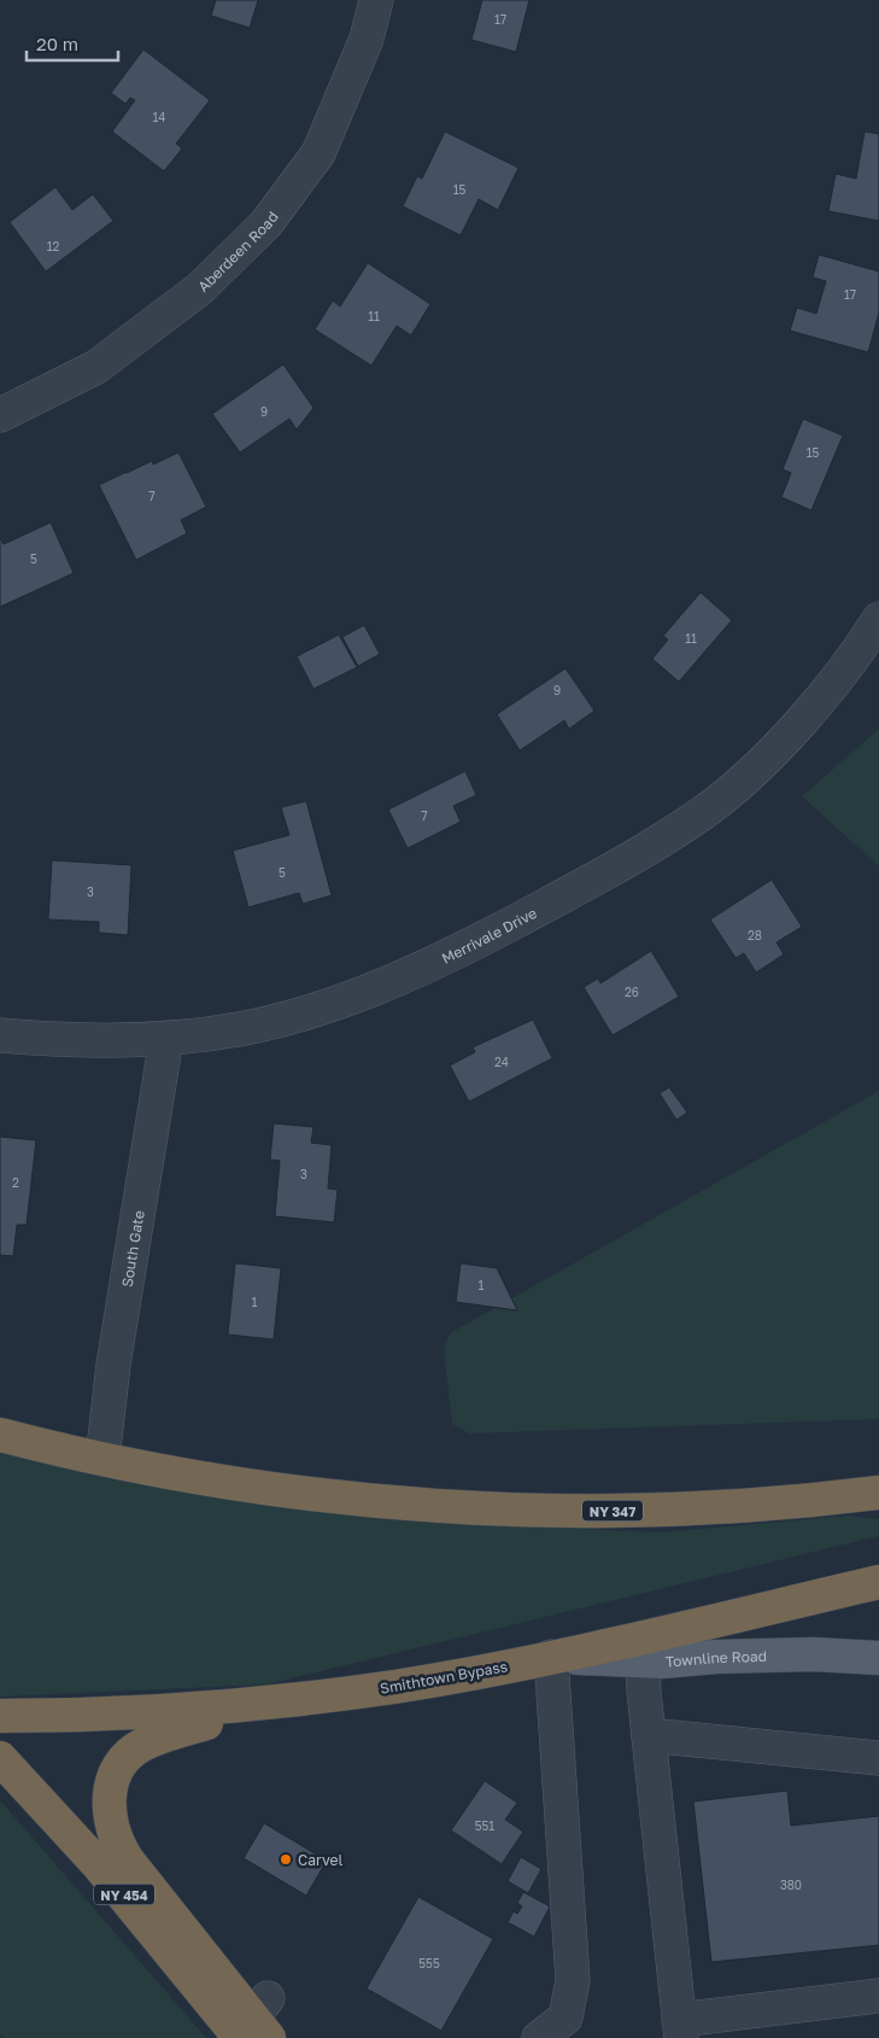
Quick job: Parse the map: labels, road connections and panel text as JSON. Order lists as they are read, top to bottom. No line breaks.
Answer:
{"streets":{"highway":["NY 347","Smithtown Bypass","NY 454"],"main road":["Townline Road"],"street":["Aberdeen Road","Merrivale Drive","South Gate"]},"crossings":[["Merrivale Drive","South Gate"],["South Gate","NY 347"],["Townline Road","Smithtown Bypass"]],"places":["Carvel"],"house_numbers":["17","14","15","12","17","11","9","15","7","5","11","9","7","5","3","28","26","24","3","2","1","1","551","380","555"],"scale_bar":"20 m"}
